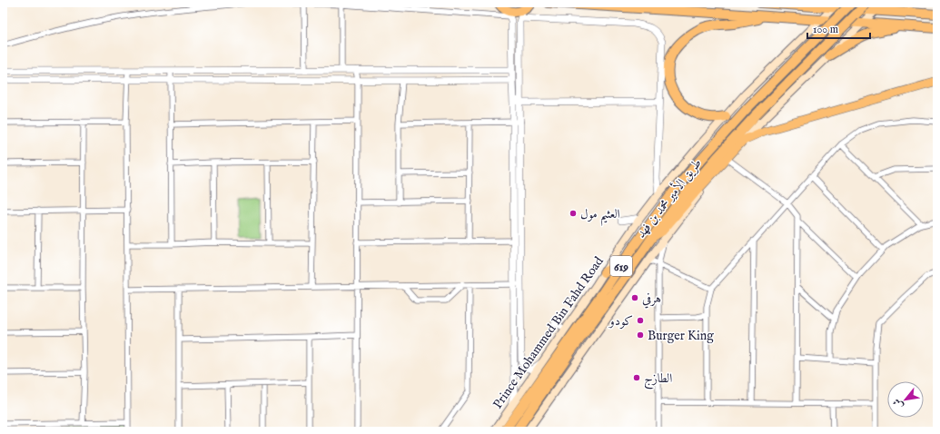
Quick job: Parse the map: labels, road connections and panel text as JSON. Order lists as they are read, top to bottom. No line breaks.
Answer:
{"streets":{"highway":["طريق الأمير محمد بن فهد","619"],"main road":["Prince Mohammed Bin Fahd Road"]},"places":["العثيم مول","هرفي","كودو","Burger King","الطازج"],"scale_bar":"100 m","north":"bottom left"}
